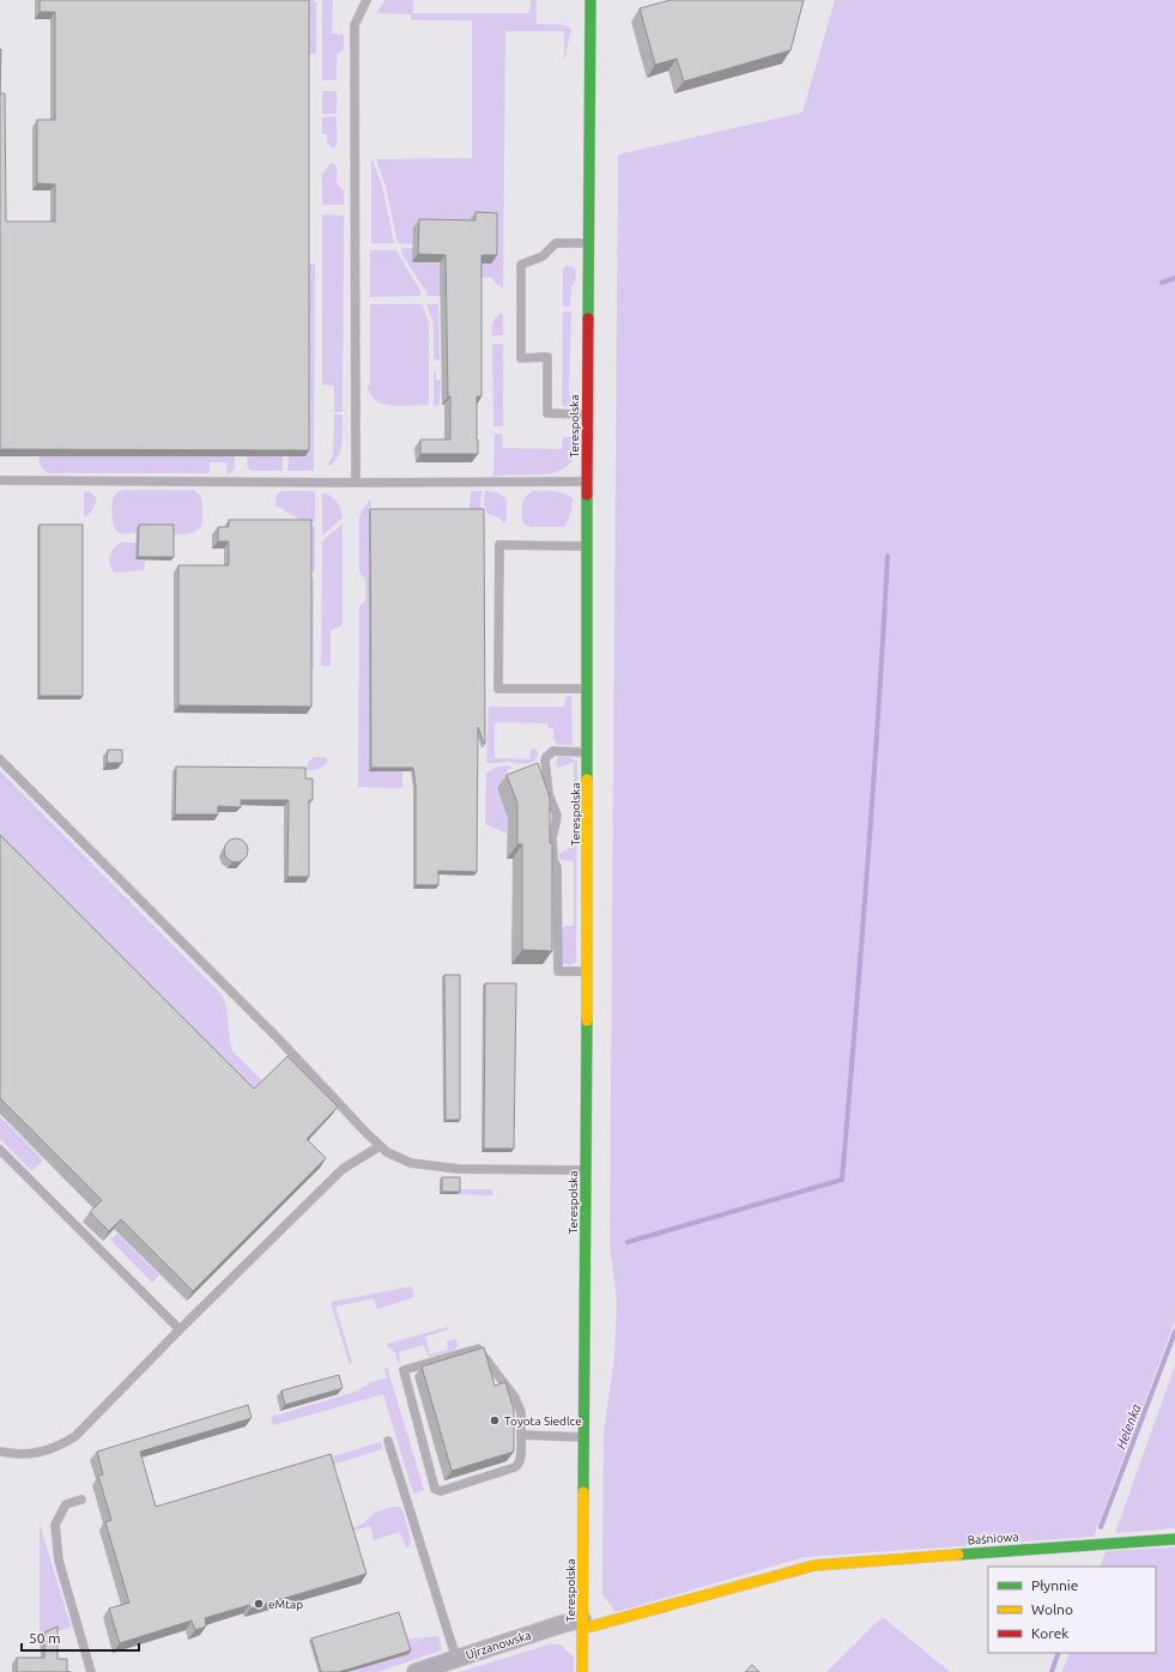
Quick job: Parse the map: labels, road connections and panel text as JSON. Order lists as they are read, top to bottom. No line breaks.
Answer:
{"streets":{"street":["Terespolska","Baśniowa","Ujrzanowska"]},"crossings":[["Terespolska","Baśniowa"],["Terespolska","Ujrzanowska"],["Baśniowa","Ujrzanowska"]],"water":["Helenka"],"places":["Toyota Siedlce","eMtap"],"legend":["Płynnie","Wolno","Korek"],"scale_bar":"50 m"}
